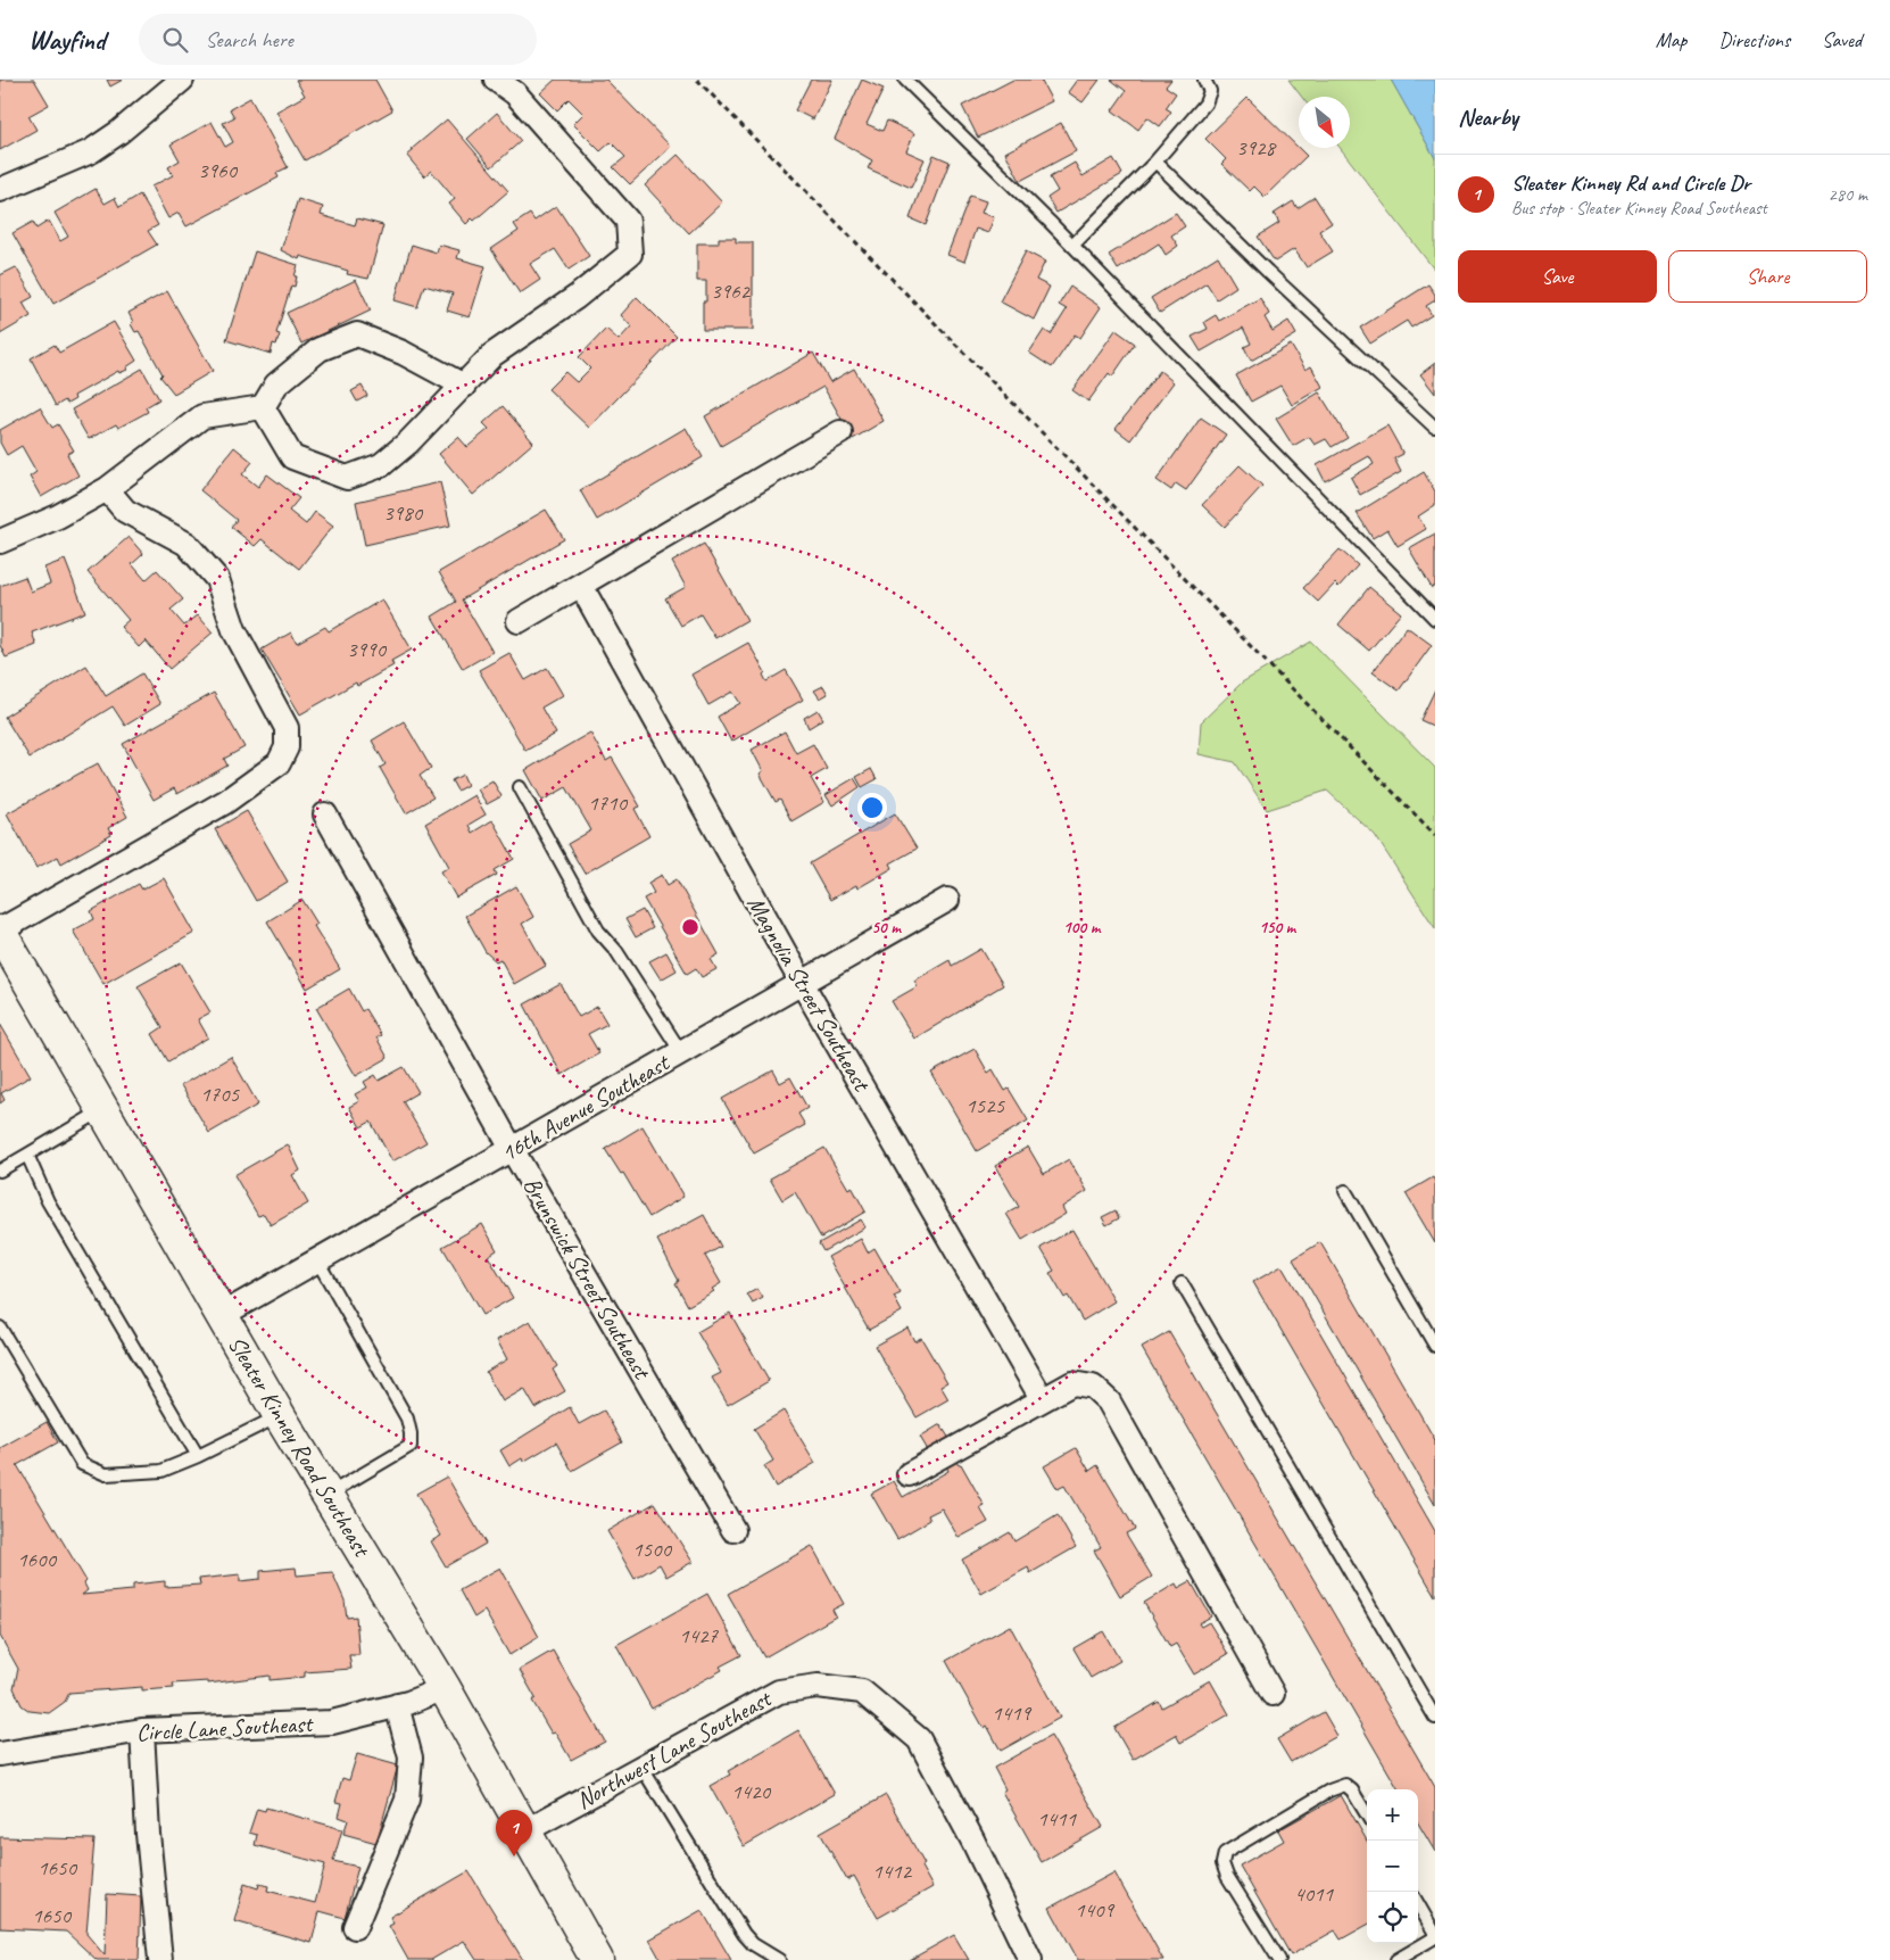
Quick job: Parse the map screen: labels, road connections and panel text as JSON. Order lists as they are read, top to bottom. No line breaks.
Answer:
{"streets":{"street":["Magnolia Street Southeast","16th Avenue Southeast","Brunswick Street Southeast","Sleater Kinney Road Southeast","Circle Lane Southeast","Northwest Lane Southeast"]},"crossings":[["Magnolia Street Southeast","16th Avenue Southeast"],["16th Avenue Southeast","Brunswick Street Southeast"],["16th Avenue Southeast","Sleater Kinney Road Southeast"],["Sleater Kinney Road Southeast","Circle Lane Southeast"],["Sleater Kinney Road Southeast","Northwest Lane Southeast"]],"house_numbers":["3928","3960","3962","3980","3990","1710","1705","1525","1500","1600","1427","1419","1420","1411","1650","1412","4011","1409","1650"],"north":"bottom right","page":{"header":"Wayfind","search":"Search here","nav":["Map","Directions","Saved"],"heading":"Nearby","list":[{"mark":"1","name":"Sleater Kinney Rd and Circle Dr","note":"Bus stop · Sleater Kinney Road Southeast","value":"280 m"}],"buttons":["Save","Share"],"map_buttons":["+","−"],"pins":"1"},"rings":["50 m","100 m","150 m"]}
